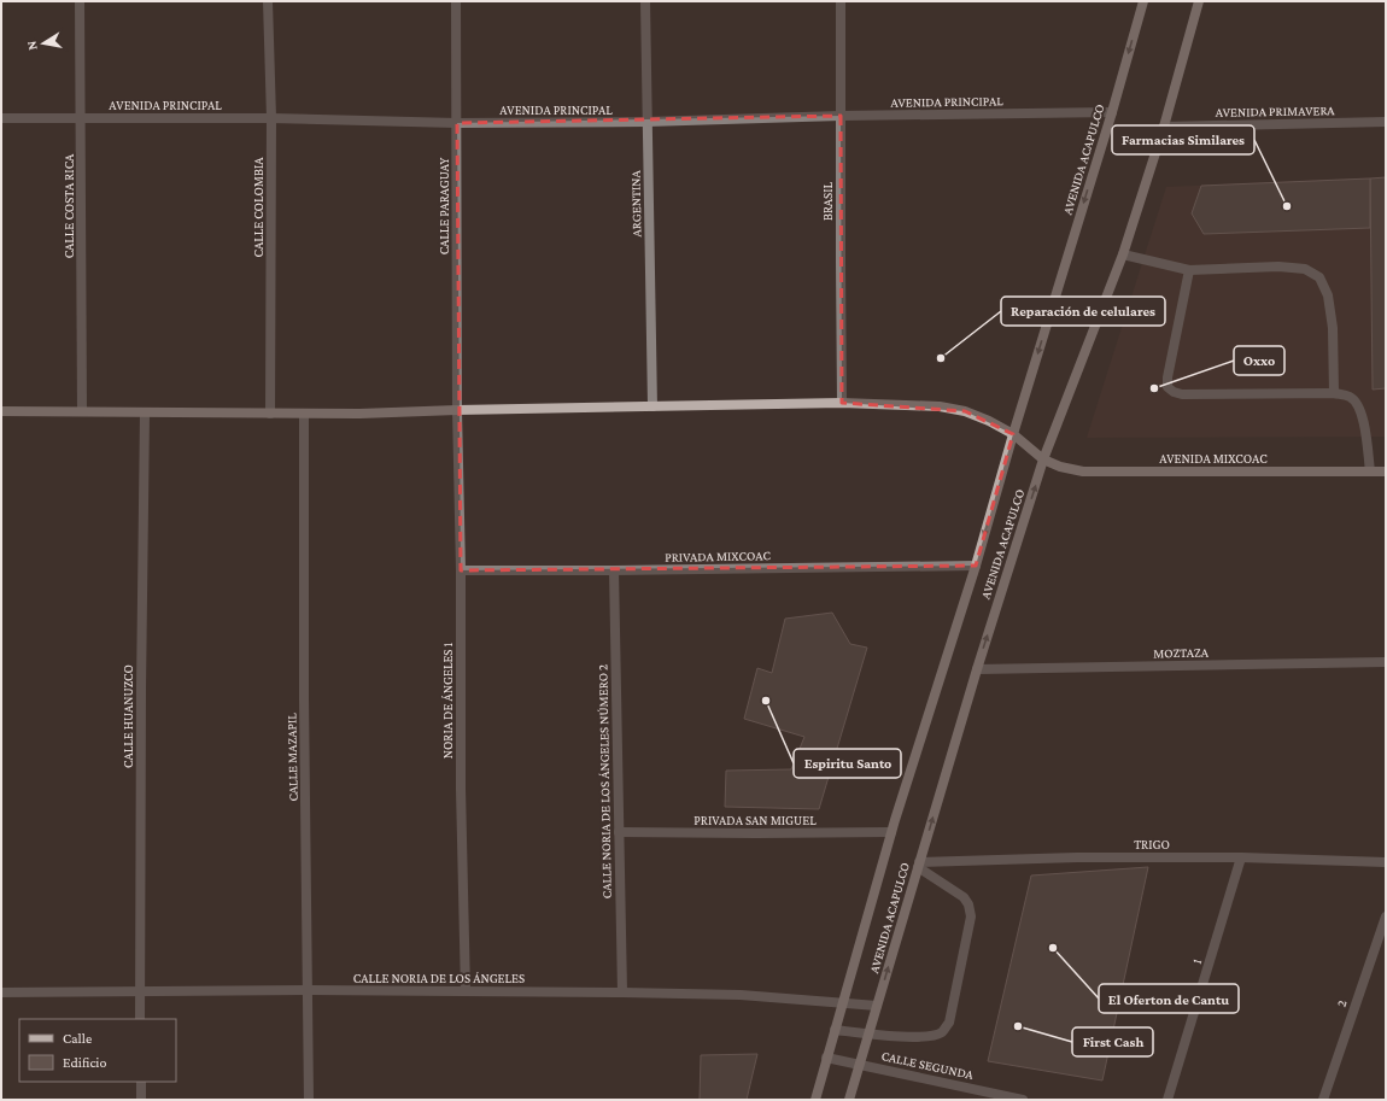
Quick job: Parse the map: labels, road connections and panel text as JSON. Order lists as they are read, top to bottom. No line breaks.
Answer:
{"streets":{"main road":["AVENIDA ACAPULCO","AVENIDA MIXCOAC"],"street":["AVENIDA PRINCIPAL","AVENIDA PRIMAVERA","BRASIL","ARGENTINA","CALLE COSTA RICA","CALLE PARAGUAY","CALLE COLOMBIA","PRIVADA MIXCOAC","MOZTAZA","NORIA DE ÁNGELES 1","CALLE HUANUZCO","CALLE MAZAPIL","CALLE NORIA DE LOS ÁNGELES NÚMERO 2","PRIVADA SAN MIGUEL","TRIGO","1","CALLE NORIA DE LOS ÁNGELES","2","CALLE SEGUNDA"]},"crossings":[["AVENIDA PRINCIPAL","AVENIDA ACAPULCO"],["AVENIDA PRINCIPAL","BRASIL"],["AVENIDA PRINCIPAL","ARGENTINA"],["AVENIDA PRINCIPAL","CALLE COSTA RICA"],["AVENIDA PRINCIPAL","CALLE PARAGUAY"],["AVENIDA PRINCIPAL","CALLE COLOMBIA"],["AVENIDA PRIMAVERA","AVENIDA ACAPULCO"],["AVENIDA ACAPULCO","AVENIDA MIXCOAC"],["AVENIDA ACAPULCO","PRIVADA MIXCOAC"],["AVENIDA ACAPULCO","MOZTAZA"],["AVENIDA ACAPULCO","PRIVADA SAN MIGUEL"],["AVENIDA ACAPULCO","TRIGO"],["AVENIDA ACAPULCO","CALLE NORIA DE LOS ÁNGELES"],["AVENIDA ACAPULCO","CALLE SEGUNDA"],["BRASIL","AVENIDA MIXCOAC"],["ARGENTINA","AVENIDA MIXCOAC"],["CALLE COSTA RICA","AVENIDA MIXCOAC"],["CALLE PARAGUAY","AVENIDA MIXCOAC"],["CALLE PARAGUAY","NORIA DE ÁNGELES 1"],["CALLE COLOMBIA","AVENIDA MIXCOAC"],["AVENIDA MIXCOAC","NORIA DE ÁNGELES 1"],["AVENIDA MIXCOAC","CALLE HUANUZCO"],["AVENIDA MIXCOAC","CALLE MAZAPIL"],["PRIVADA MIXCOAC","NORIA DE ÁNGELES 1"],["PRIVADA MIXCOAC","CALLE NORIA DE LOS ÁNGELES NÚMERO 2"],["NORIA DE ÁNGELES 1","CALLE NORIA DE LOS ÁNGELES"],["CALLE HUANUZCO","CALLE NORIA DE LOS ÁNGELES"],["CALLE MAZAPIL","CALLE NORIA DE LOS ÁNGELES"],["CALLE NORIA DE LOS ÁNGELES NÚMERO 2","PRIVADA SAN MIGUEL"],["CALLE NORIA DE LOS ÁNGELES NÚMERO 2","CALLE NORIA DE LOS ÁNGELES"],["TRIGO","1"]],"places":["Farmacias Similares","Reparación de celulares","Oxxo","Espiritu Santo","El Oferton de Cantu","First Cash"],"legend":["Calle","Edificio"],"north":"left"}
